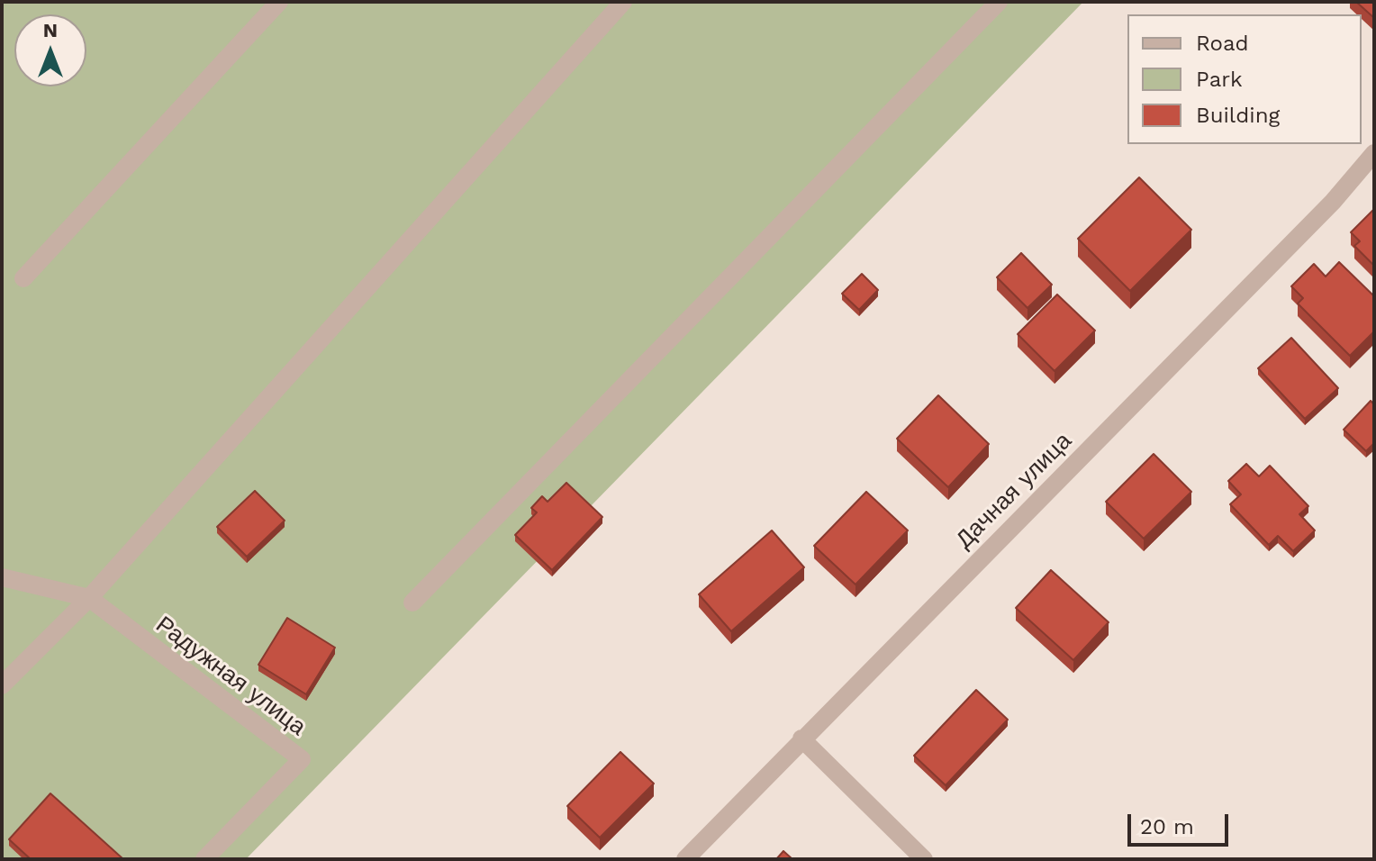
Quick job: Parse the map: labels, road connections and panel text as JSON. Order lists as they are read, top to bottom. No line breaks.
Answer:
{"streets":{"street":["Дачная улица","Радужная улица"]},"legend":["Road","Park","Building"],"scale_bar":"20 m","north":"top"}
